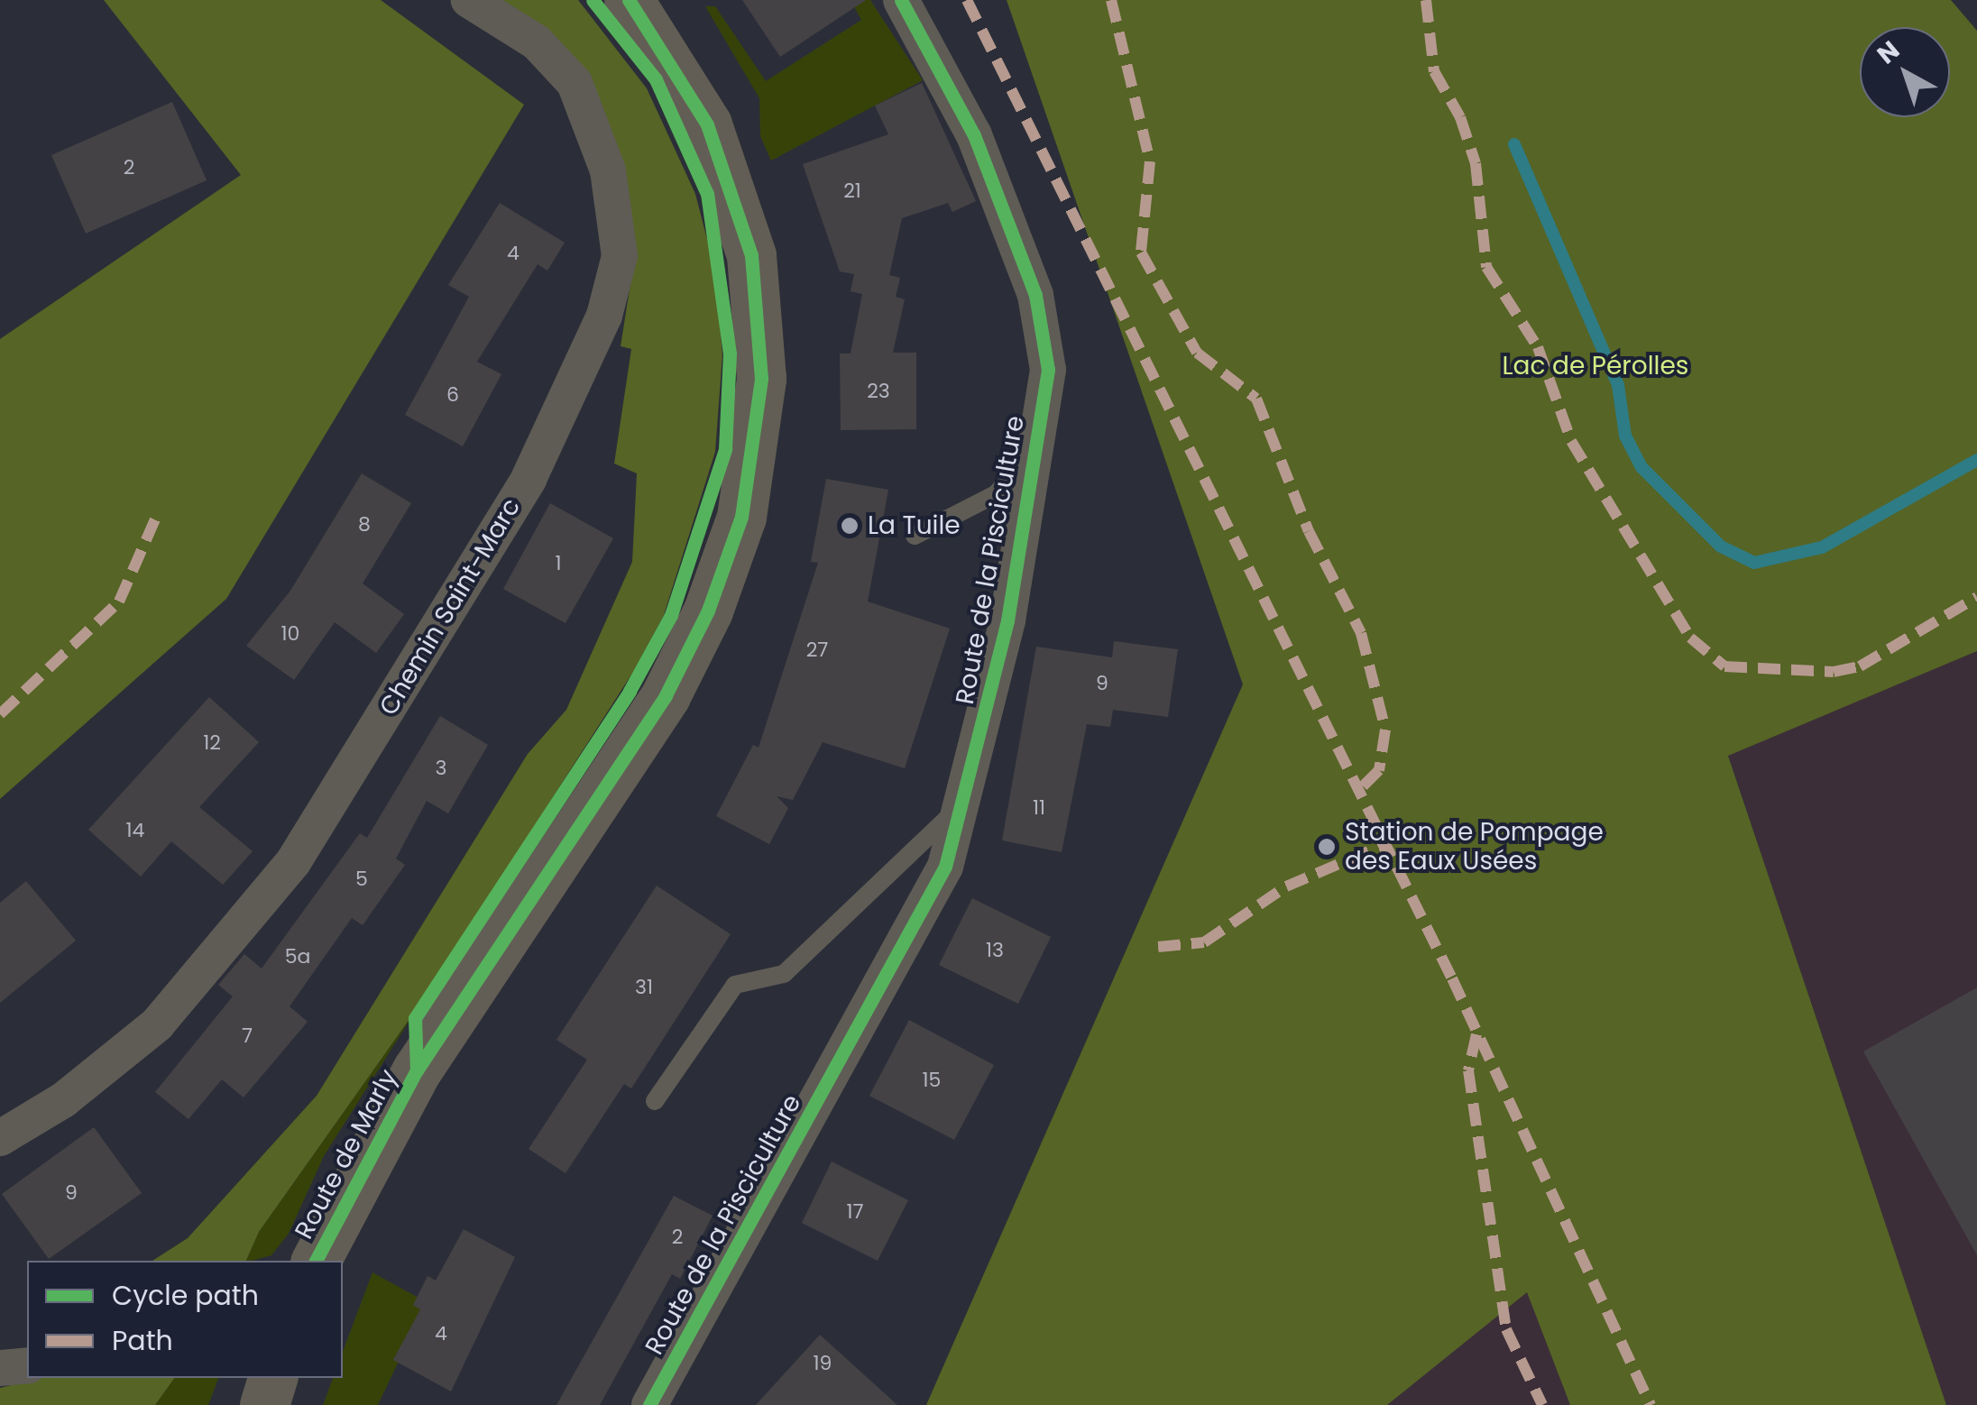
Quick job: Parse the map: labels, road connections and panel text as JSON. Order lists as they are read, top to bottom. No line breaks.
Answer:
{"streets":{"main road":["Route de Marly"],"street":["Route de la Pisciculture","Chemin Saint-Marc"]},"parks":["Lac de Pérolles"],"places":["La Tuile","Station de Pompage des Eaux Usées"],"house_numbers":["2","21","4","23","6","8","1","10","27","9","12","3","11","14","5","13","5a","31","7","15","9","17","2","4","19"],"legend":["Cycle path","Path"],"north":"top left"}
